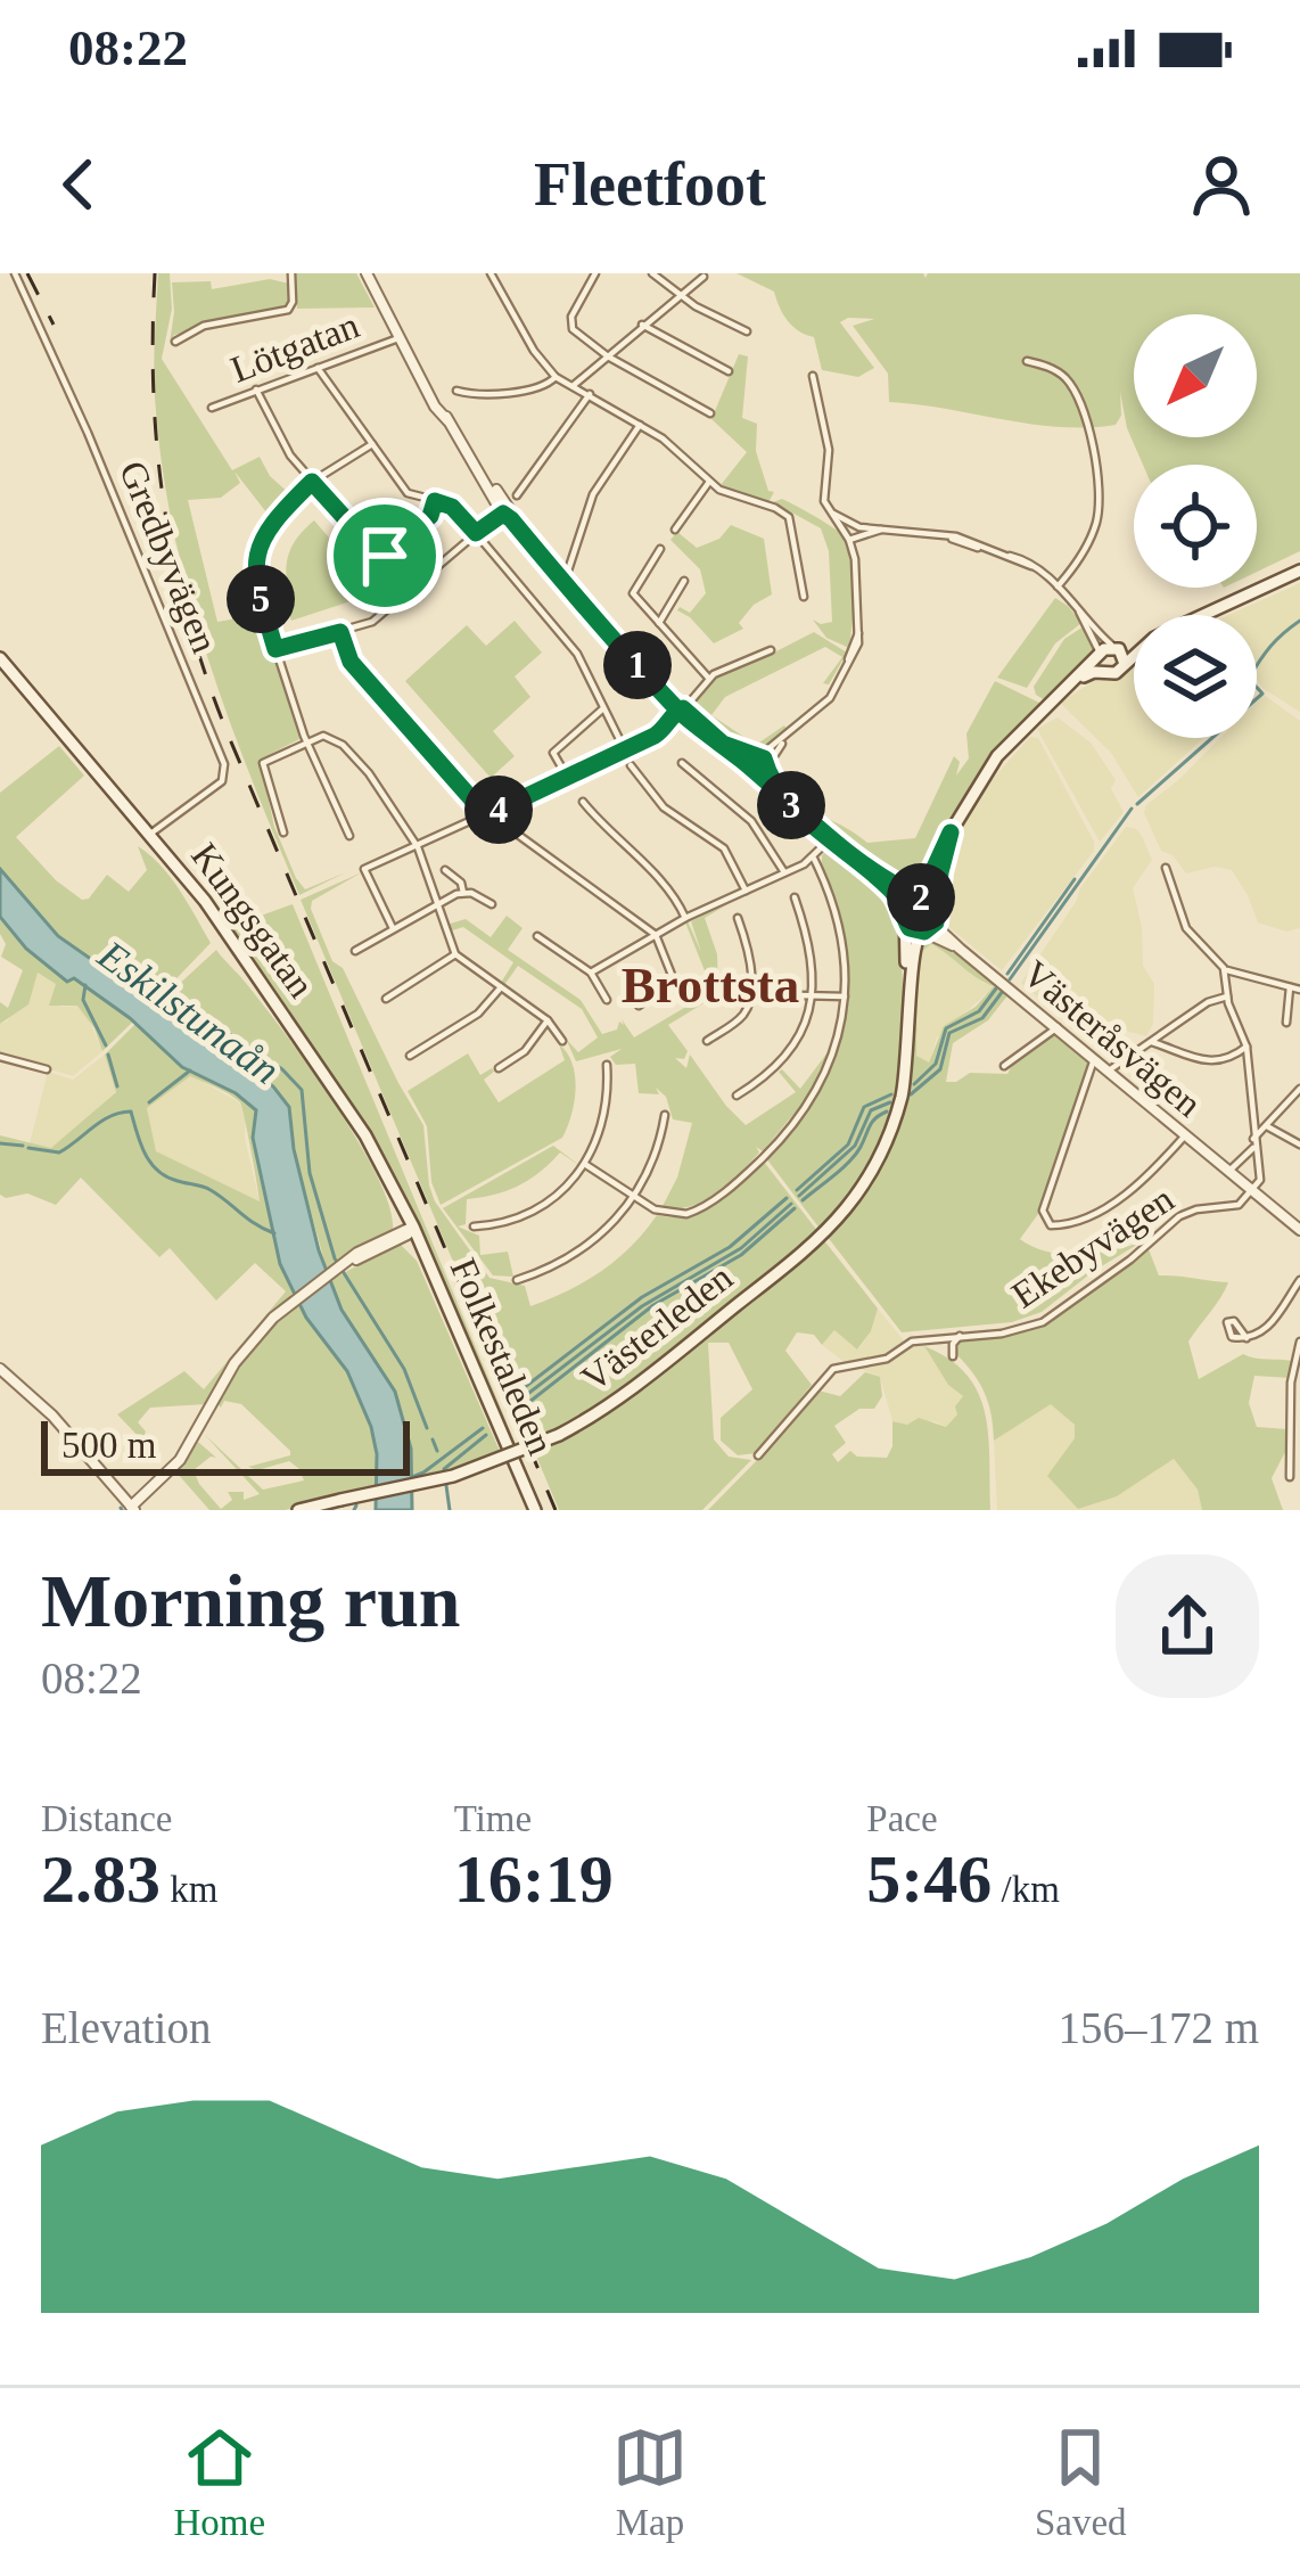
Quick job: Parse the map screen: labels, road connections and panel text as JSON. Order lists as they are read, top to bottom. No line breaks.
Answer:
{"streets":{"main road":["Kungsgatan","Västerleden","Folkestaleden"],"street":["Lötgatan","Gredbyvägen","Västeråsvägen","Ekebyvägen"]},"crossings":[["Gredbyvägen","Kungsgatan"],["Kungsgatan","Folkestaleden"],["Västeråsvägen","Ekebyvägen"],["Västeråsvägen","Västerleden"]],"districts":["Brottsta"],"water":["Eskilstunaån"],"scale_bar":"500 m","north":"bottom left","page":{"status":"08:22","header":"Fleetfoot","pins":["5","1","3","4","2"],"scale":"500 m","heading":["Morning run","08:22"],"stats":[["Distance","2.83 km"],["Time","16:19"],["Pace","5:46 /km"]],"chart":["Elevation","156–172 m"],"tabs":["Home","Map","Saved"]}}
